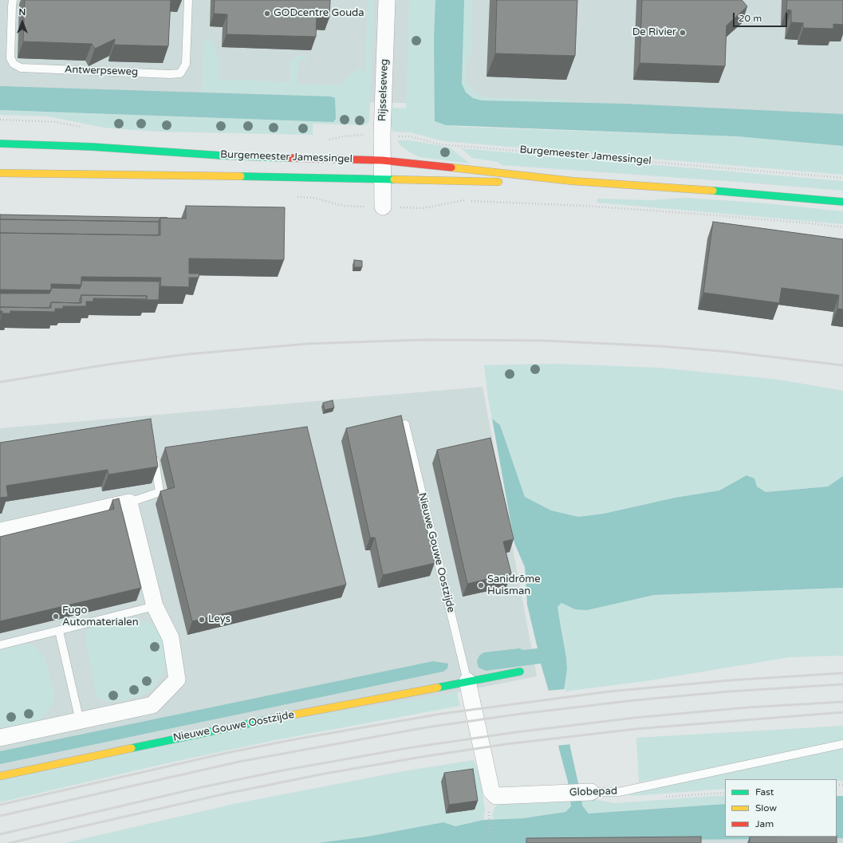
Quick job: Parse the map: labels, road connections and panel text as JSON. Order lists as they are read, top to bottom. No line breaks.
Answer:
{"streets":{"main road":["Burgemeester Jamessingel","Nieuwe Gouwe Oostzijde"],"street":["Rijsselseweg","Globepad"],"lane":["Antwerpseweg"]},"crossings":[["Rijsselseweg","Burgemeester Jamessingel"],["Nieuwe Gouwe Oostzijde","Globepad"]],"places":["GODcentre Gouda","De Rivier","Sanidrõme Huisman","Fugo Automaterialen","Leys"],"legend":["Fast","Slow","Jam"],"scale_bar":"20 m","north":"top"}
